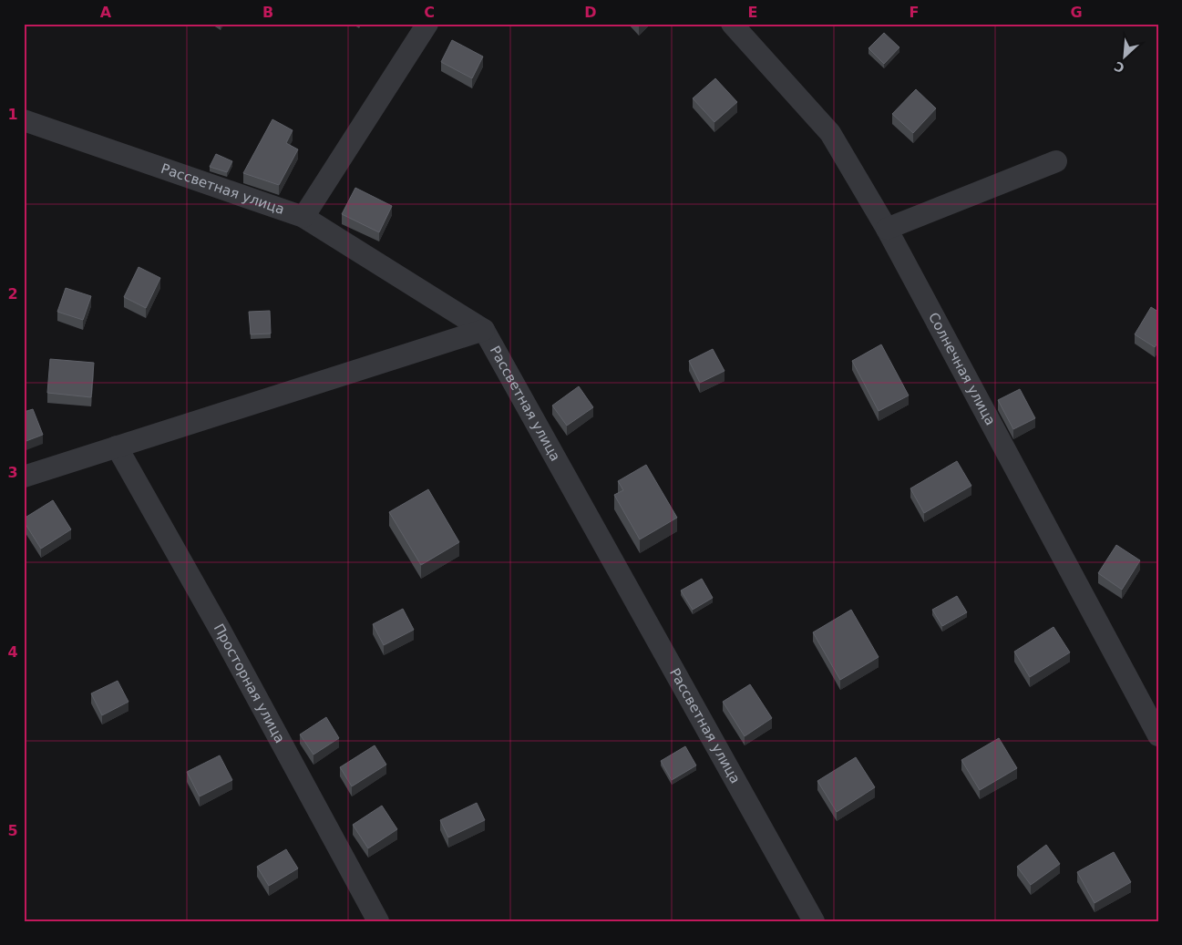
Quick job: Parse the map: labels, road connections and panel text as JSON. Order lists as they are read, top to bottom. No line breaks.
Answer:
{"streets":{"street":["Рассветная улица","Солнечная улица","Просторная улица"]},"north":"bottom left","grid":{"columns":["A","B","C","D","E","F","G"],"rows":["1","2","3","4","5"]}}
